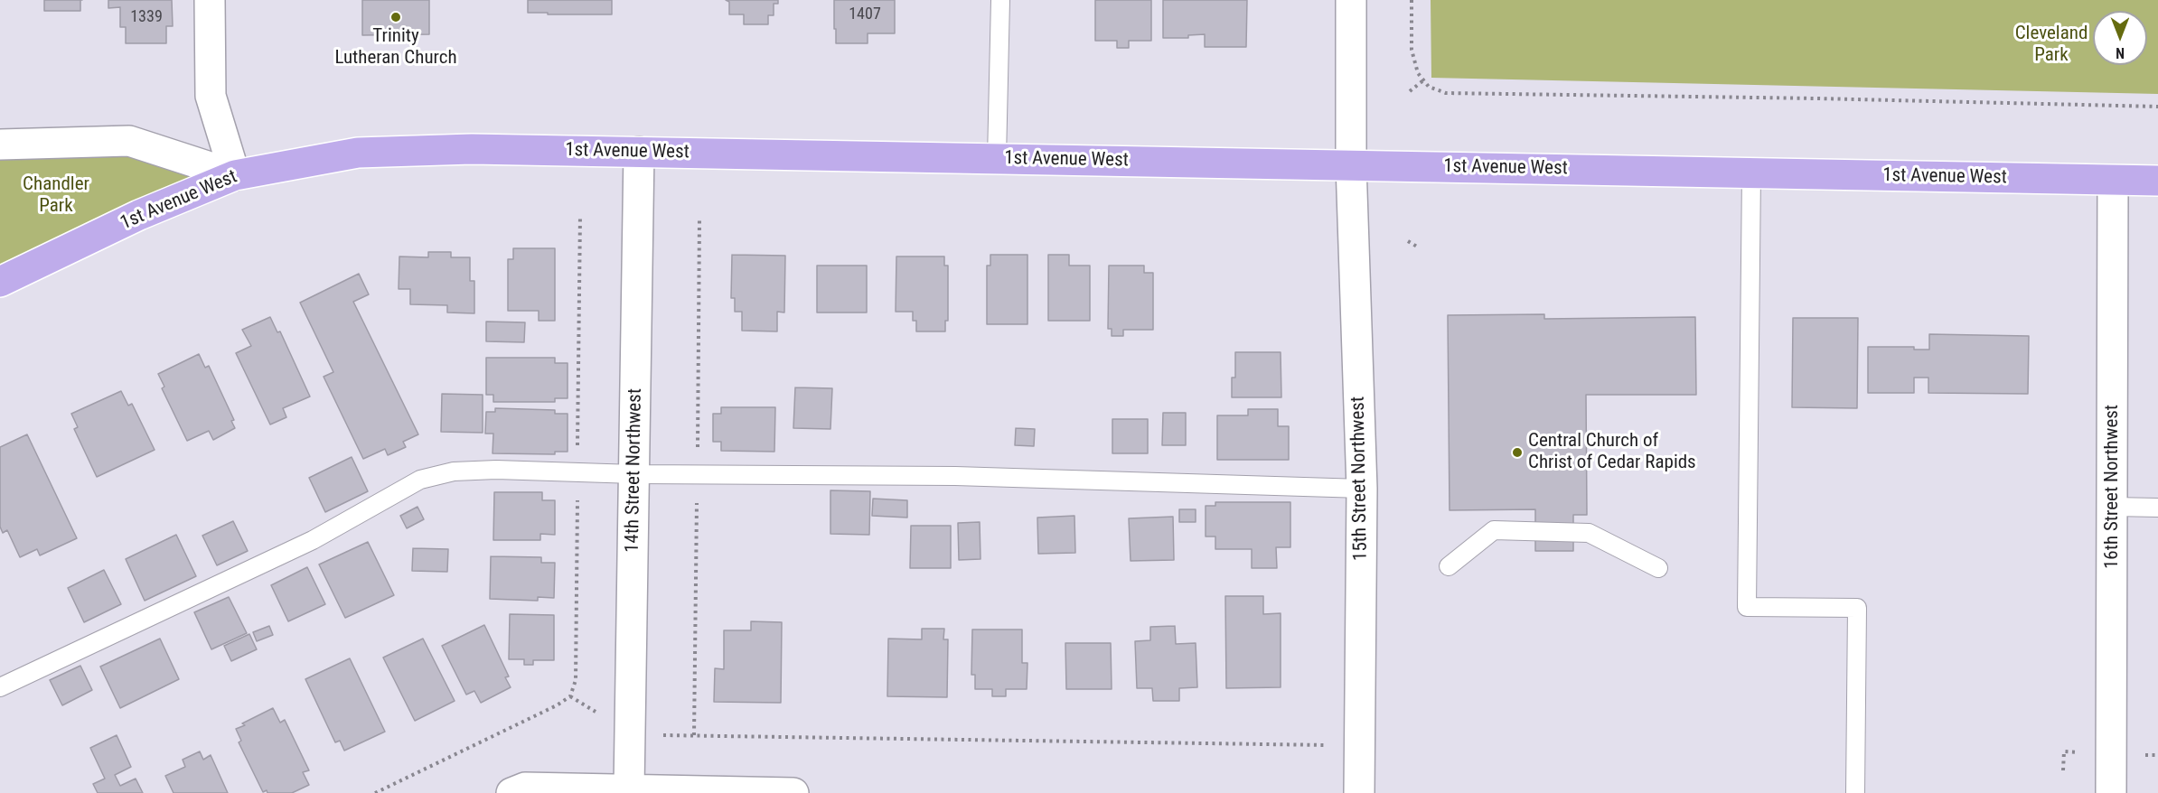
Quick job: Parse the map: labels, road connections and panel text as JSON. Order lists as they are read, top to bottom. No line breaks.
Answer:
{"streets":{"main road":["1st Avenue West"],"street":["14th Street Northwest","15th Street Northwest","16th Street Northwest"]},"crossings":[["1st Avenue West","14th Street Northwest"],["1st Avenue West","15th Street Northwest"],["1st Avenue West","16th Street Northwest"]],"parks":["Cleveland Park","Chandler Park"],"places":["Trinity Lutheran Church","Central Church of Christ of Cedar Rapids"],"house_numbers":["1407","1339"],"north":"bottom"}
